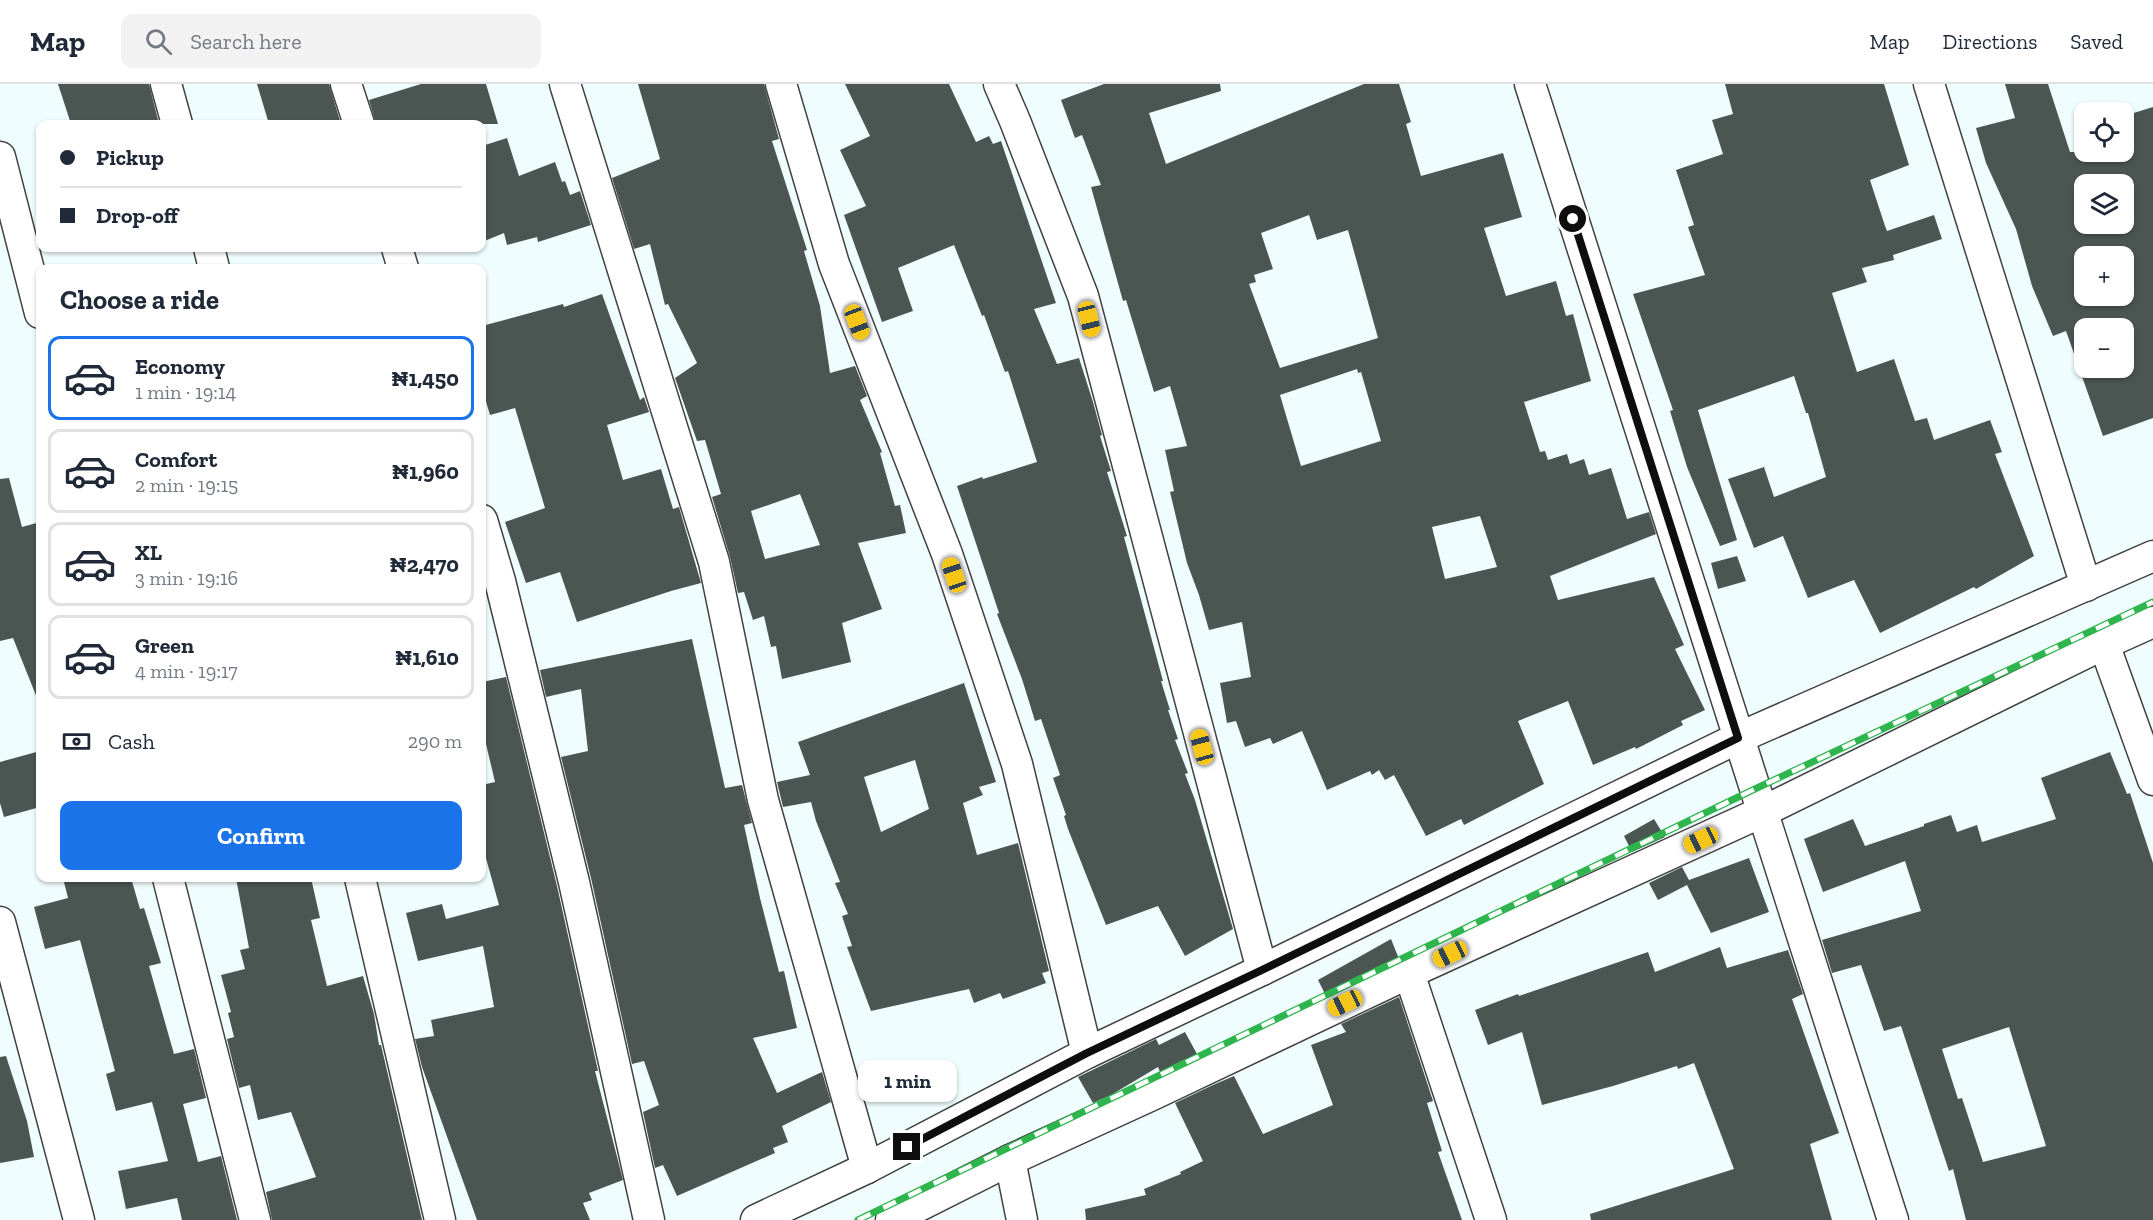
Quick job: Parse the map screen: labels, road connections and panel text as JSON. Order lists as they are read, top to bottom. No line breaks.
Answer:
{"page":{"header":"Map","search":"Search here","nav":["Map","Directions","Saved"],"map_buttons":["+","−"],"banner":["Pickup","Drop-off"],"heading":"Choose a ride","list":[{"name":"Economy","note":"1 min · 19:14","value":"₦1,450"},{"name":"Comfort","note":"2 min · 19:15","value":"₦1,960"},{"name":"XL","note":"3 min · 19:16","value":"₦2,470"},{"name":"Green","note":"4 min · 19:17","value":"₦1,610"}],"pay":["Cash","290 m"],"buttons":"Confirm","bubble":"1 min"}}
